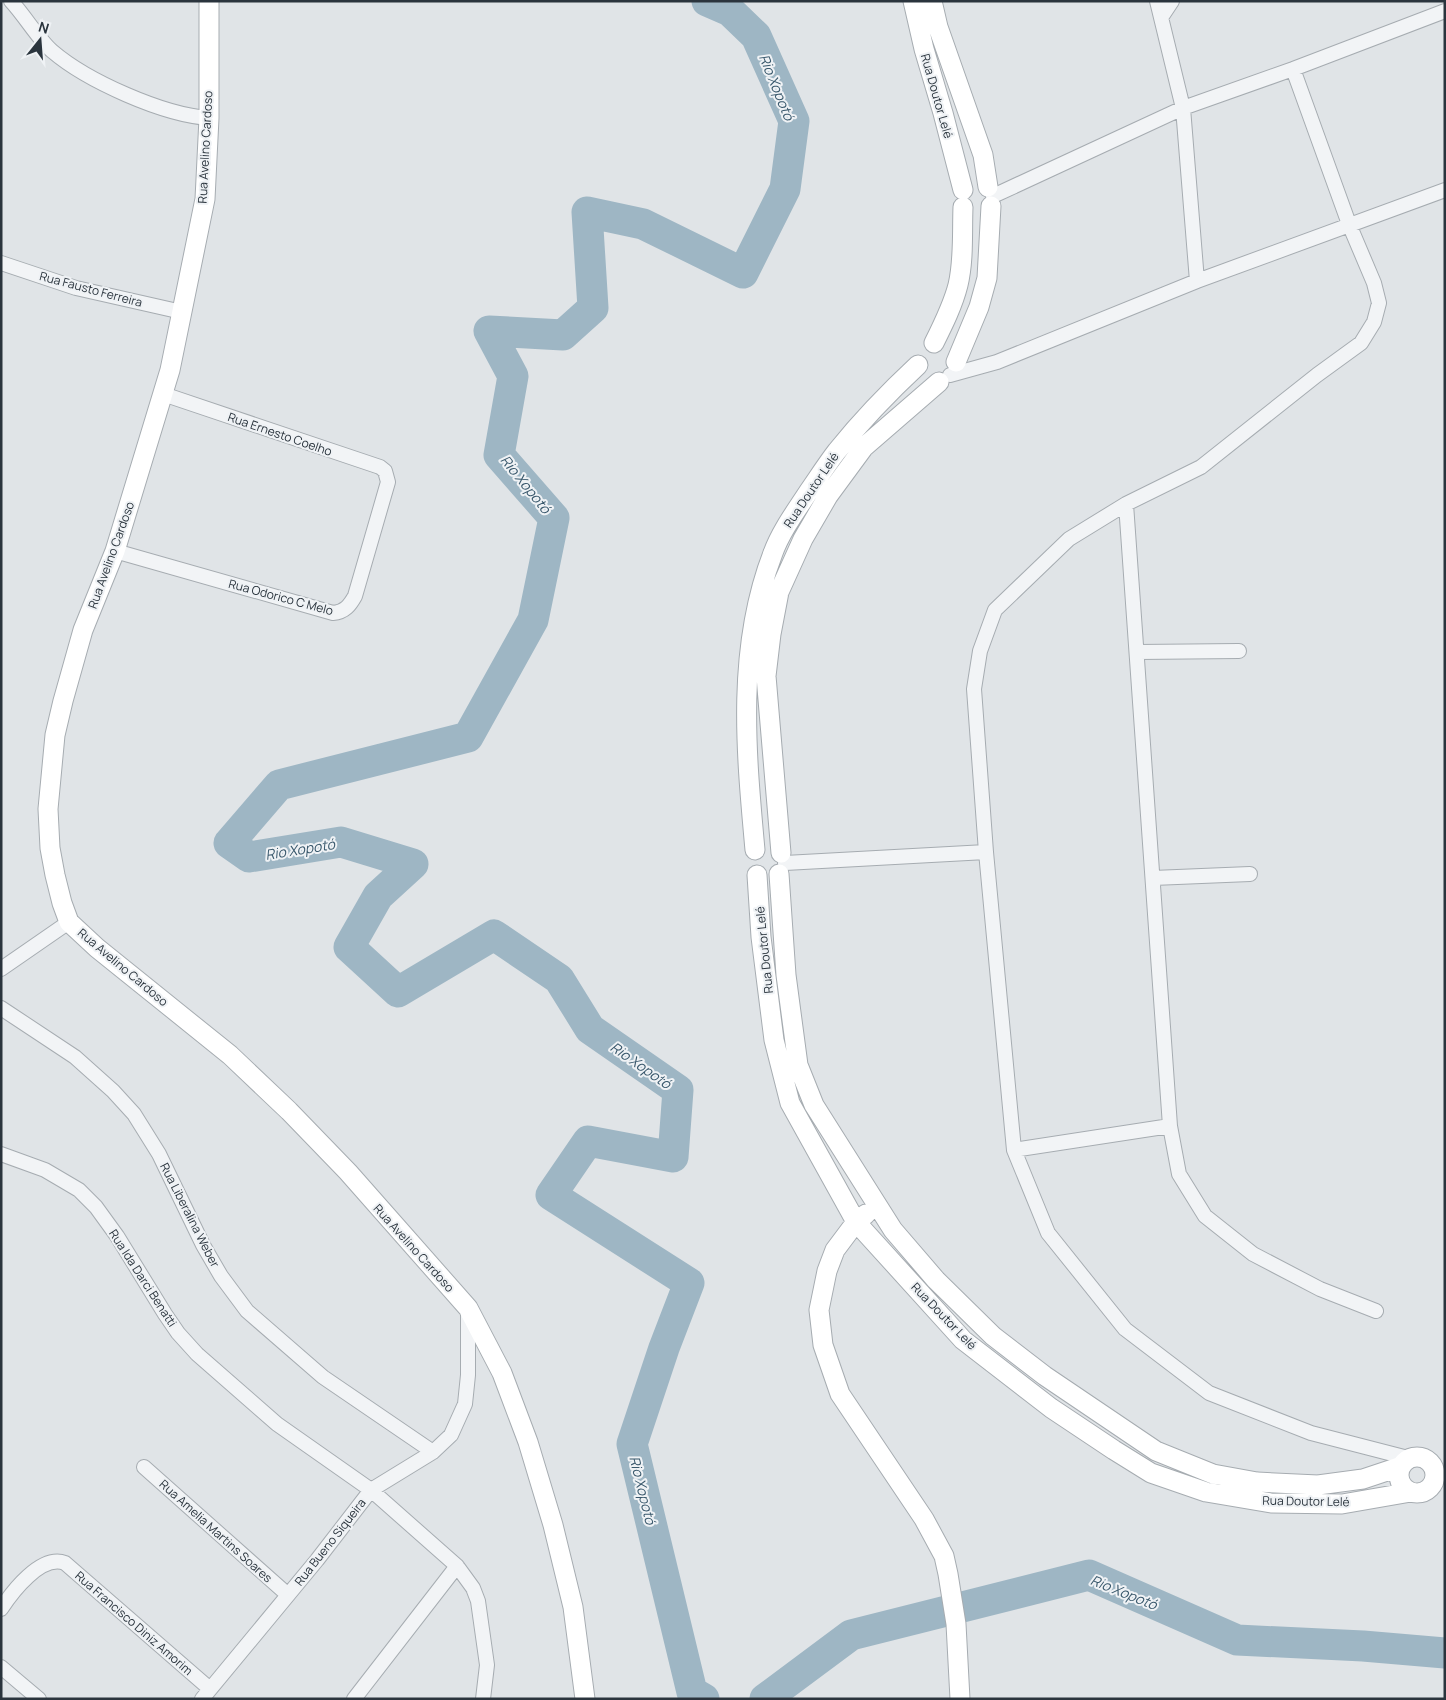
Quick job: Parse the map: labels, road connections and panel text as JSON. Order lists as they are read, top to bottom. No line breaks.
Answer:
{"streets":{"street":["Rua Doutor Lelé","Rua Avelino Cardoso","Rua Fausto Ferreira","Rua Ernesto Coelho","Rua Odorico C Melo","Rua Liberalina Weber","Rua Ida Darci Benatti","Rua Amelia Martins Soares","Rua Bueno Siqueira","Rua Francisco Diniz Amorim"]},"crossings":[["Rua Avelino Cardoso","Rua Fausto Ferreira"],["Rua Avelino Cardoso","Rua Ernesto Coelho"],["Rua Avelino Cardoso","Rua Odorico C Melo"],["Rua Avelino Cardoso","Rua Bueno Siqueira"],["Rua Ernesto Coelho","Rua Odorico C Melo"],["Rua Liberalina Weber","Rua Bueno Siqueira"],["Rua Ida Darci Benatti","Rua Bueno Siqueira"],["Rua Amelia Martins Soares","Rua Bueno Siqueira"],["Rua Bueno Siqueira","Rua Francisco Diniz Amorim"]],"water":["Rio Xopotó"],"north":"top"}
